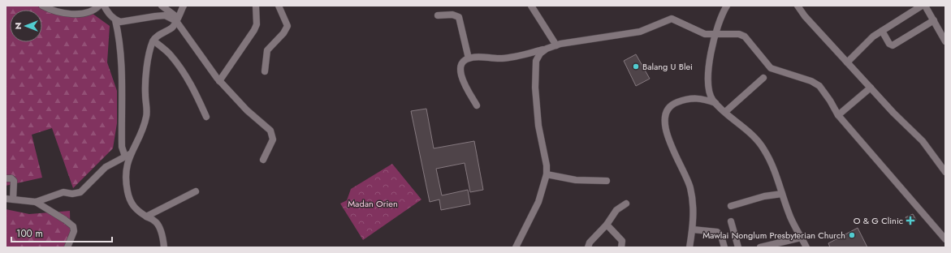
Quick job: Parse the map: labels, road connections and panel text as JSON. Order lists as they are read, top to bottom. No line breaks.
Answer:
{"parks":["Madan Orien"],"places":{"other":["Balang U Blei","Mawlai Nonglum Presbyterian Church"],"health":["O & G Clinic"]},"scale_bar":"100 m","north":"left"}
